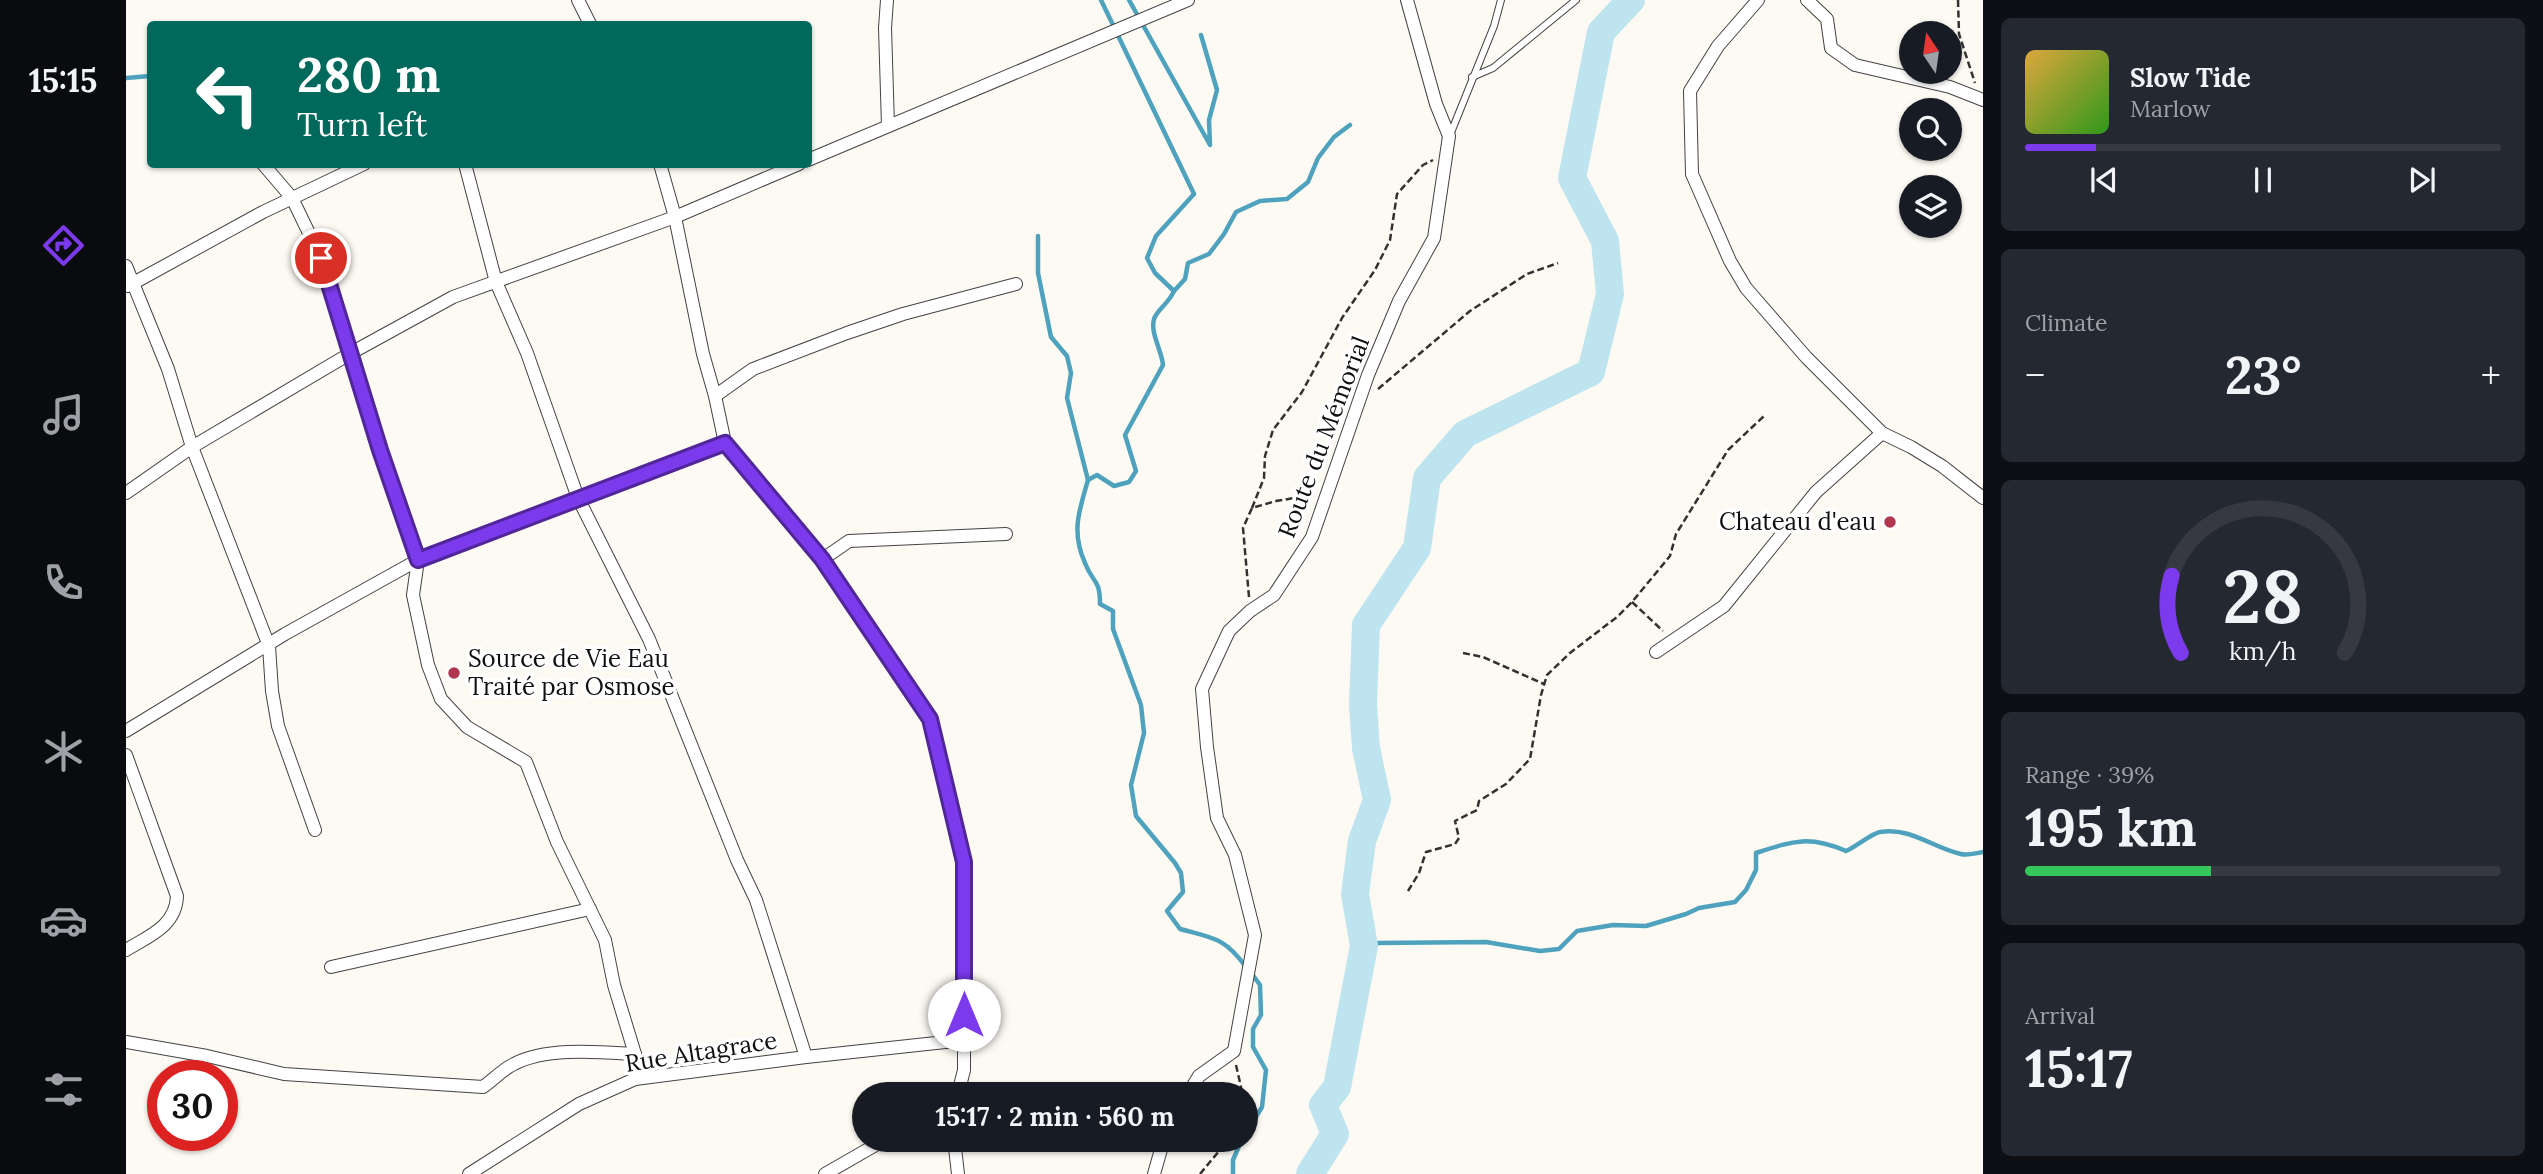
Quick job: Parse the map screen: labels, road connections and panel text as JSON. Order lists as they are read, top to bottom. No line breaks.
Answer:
{"streets":{"street":["Route du Mémorial","Rue Altagrace"]},"places":["Chateau d'eau","Source de Vie Eau Traité par Osmose"],"north":"top","page":{"tabs":"15:15","turn":["280 m","Turn left"],"song":["Slow Tide","Marlow"],"tile":["Climate",["Range · 39%","195 km"],["Arrival","15:17"]],"heat":["−","23°","+"],"limit":"30","trip":"15:17 · 2 min · 560 m","gauge":["28","km/h"]}}
